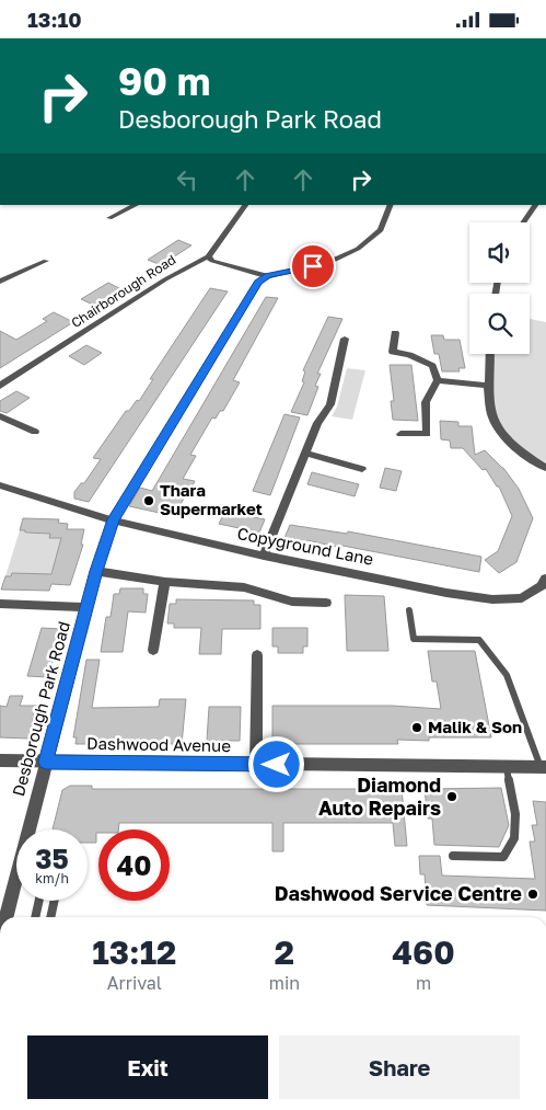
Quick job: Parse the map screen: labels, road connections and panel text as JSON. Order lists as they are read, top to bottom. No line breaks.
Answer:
{"streets":{"street":["Chairborough Road","Copyground Lane","Desborough Park Road","Dashwood Avenue"]},"crossings":[["Copyground Lane","Desborough Park Road"],["Desborough Park Road","Dashwood Avenue"]],"places":["Thara Supermarket","Malik & Son","Diamond Auto Repairs","Dashwood Service Centre"],"page":{"status":"13:10","turn":["90 m","Desborough Park Road"],"speed":"35 km/h","limit":"40","eta":["13:12","Arrival","2","min","460","m"],"buttons":["Exit","Share"]}}
